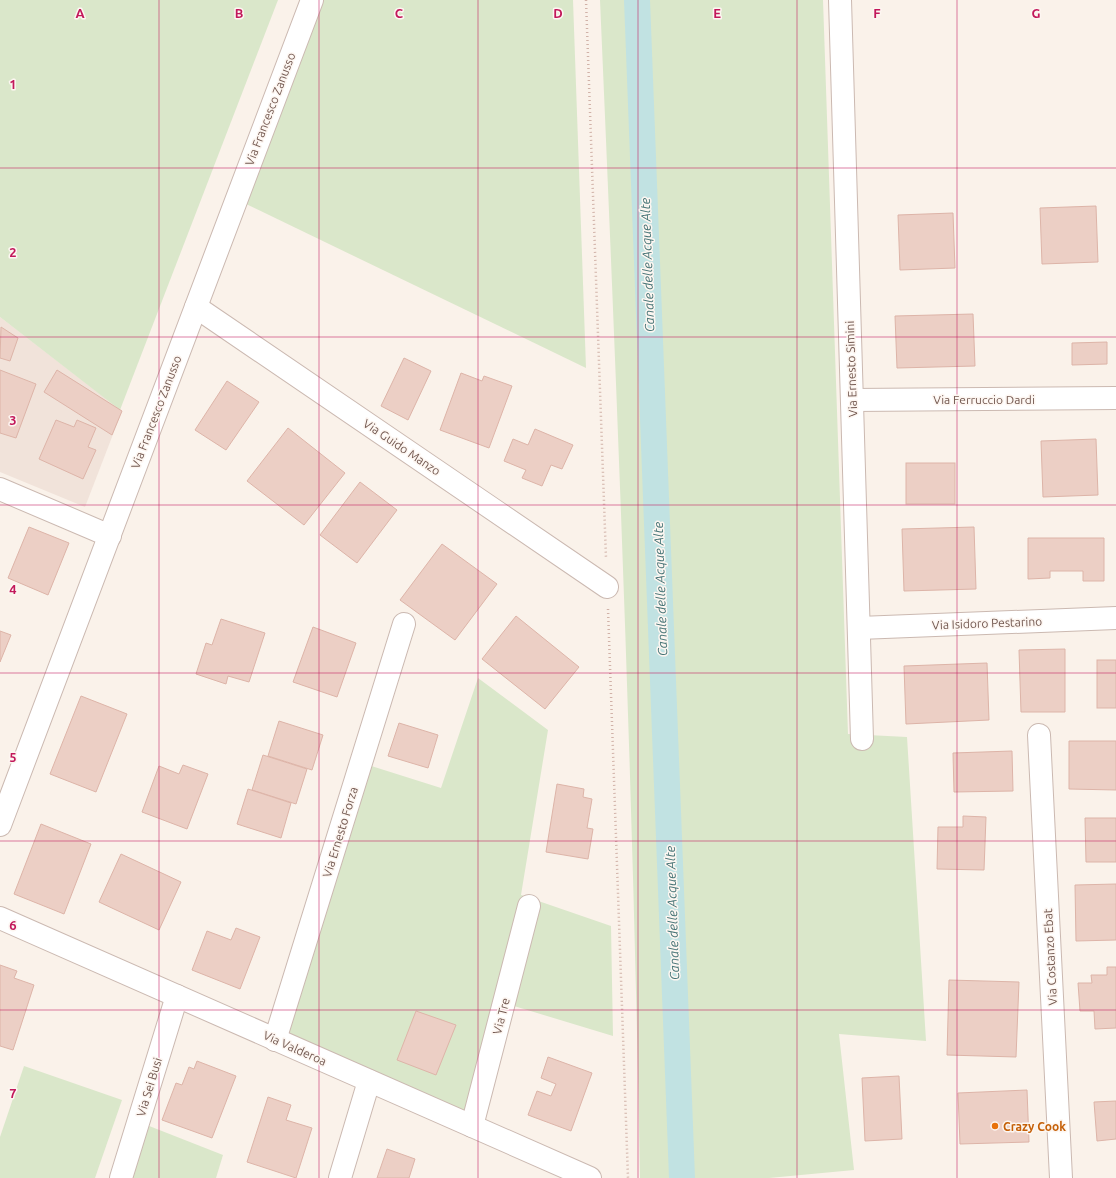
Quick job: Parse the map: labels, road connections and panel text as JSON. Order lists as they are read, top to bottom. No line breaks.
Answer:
{"streets":{"street":["Via Francesco Zanusso","Via Ernesto Simini","Via Ferruccio Dardi","Via Guido Manzo","Via Isidoro Pestarino","Via Ernesto Forza","Via Costanzo Ebat","Via Tre","Via Valderoa","Via Sei Busi"]},"crossings":[["Via Francesco Zanusso","Via Guido Manzo"],["Via Ernesto Simini","Via Ferruccio Dardi"],["Via Ernesto Simini","Via Isidoro Pestarino"],["Via Ernesto Forza","Via Valderoa"],["Via Tre","Via Valderoa"],["Via Valderoa","Via Sei Busi"]],"water":["Canale delle Acque Alte"],"places":["Crazy Cook"],"grid":{"columns":["A","B","C","D","E","F","G"],"rows":["1","2","3","4","5","6","7"]}}
